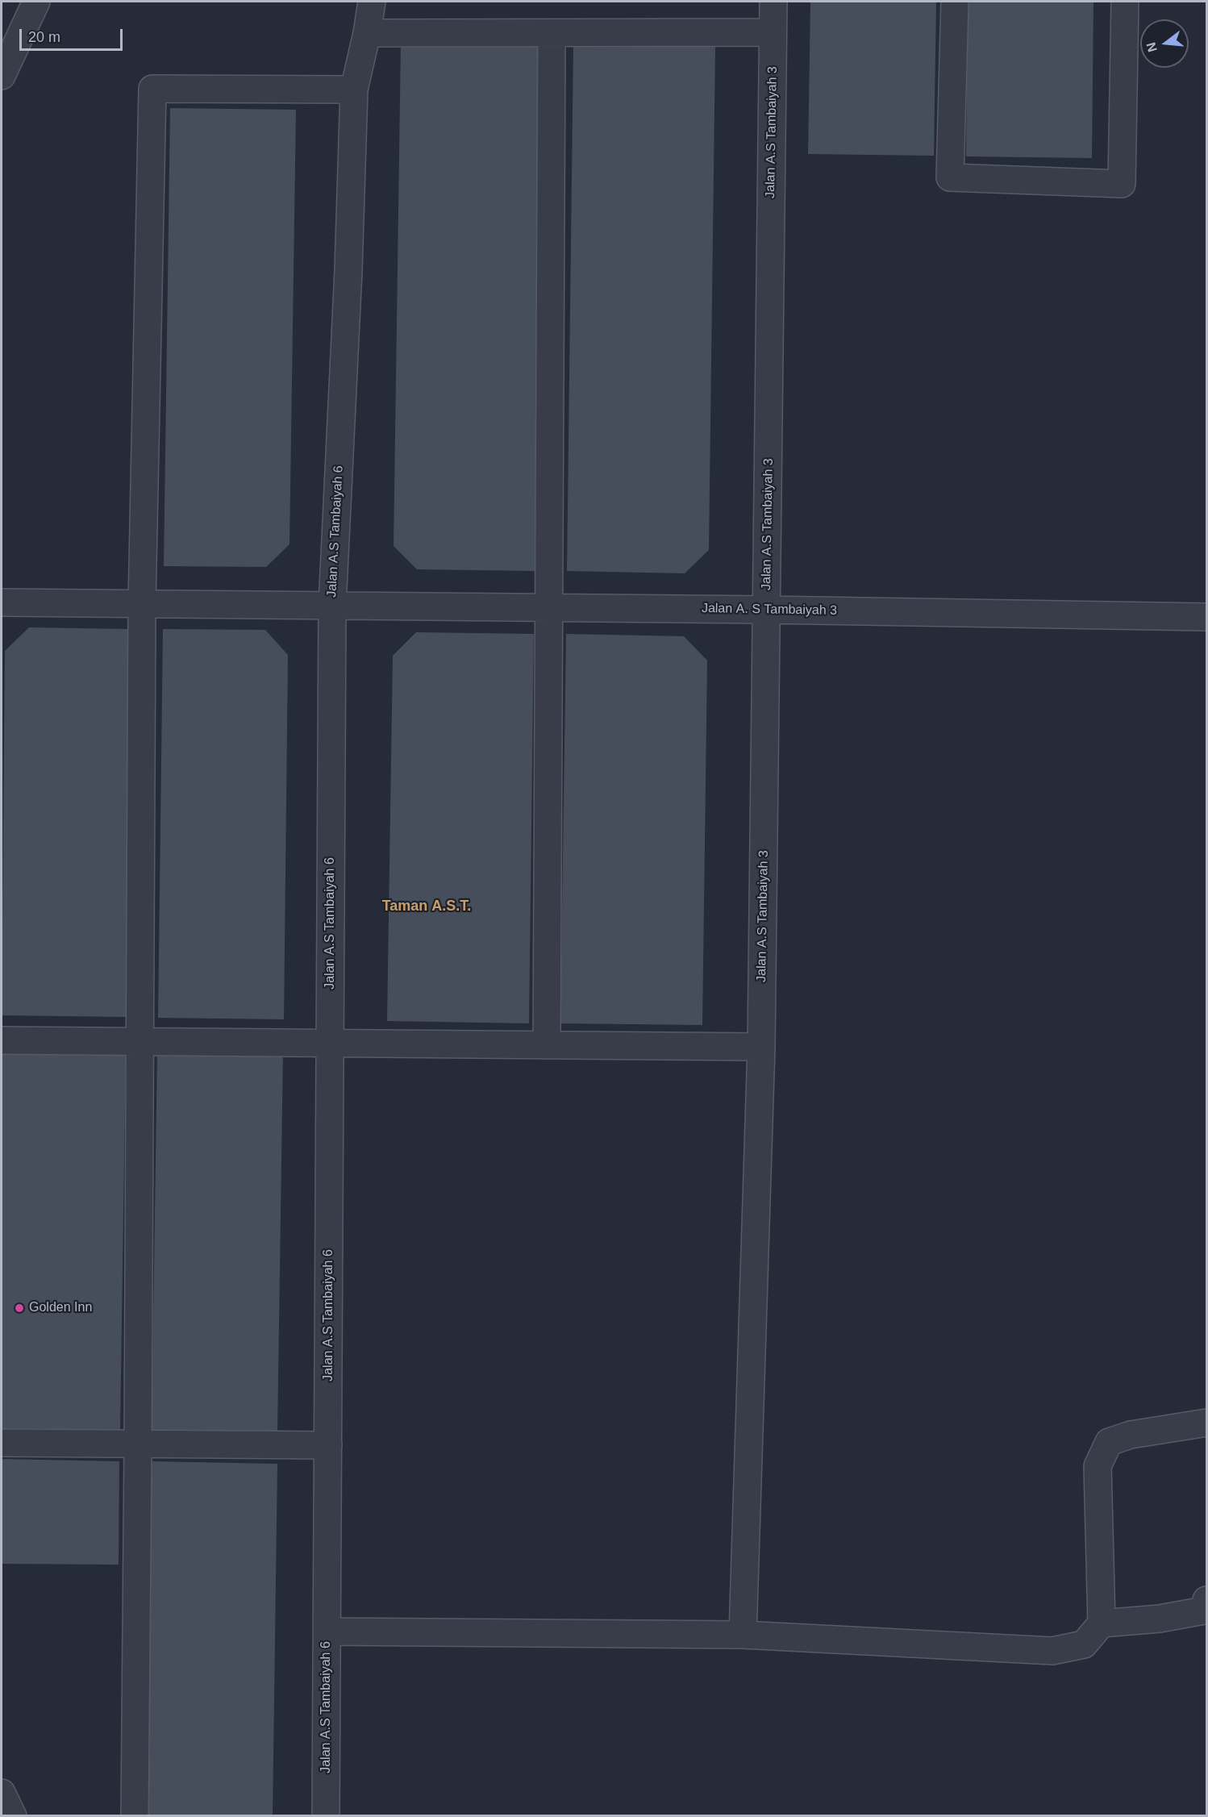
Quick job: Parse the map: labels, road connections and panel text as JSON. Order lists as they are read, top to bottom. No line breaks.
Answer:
{"streets":{"street":["Jalan A.S Tambaiyah 3","Jalan A.S Tambaiyah 6","Jalan A. S Tambaiyah 3"]},"crossings":[["Jalan A.S Tambaiyah 3","Jalan A. S Tambaiyah 3"],["Jalan A.S Tambaiyah 6","Jalan A. S Tambaiyah 3"]],"districts":["Taman A.S.T."],"places":["Golden Inn"],"scale_bar":"20 m","north":"left"}
